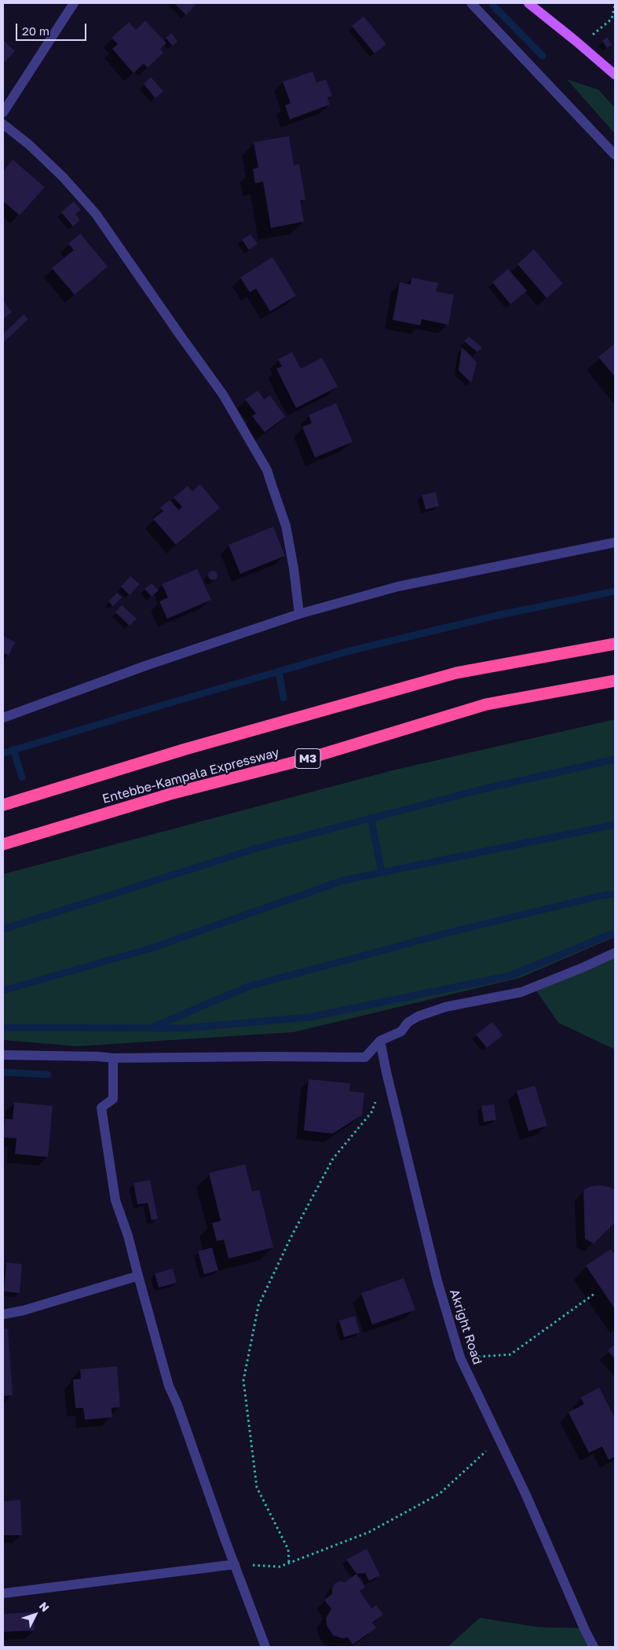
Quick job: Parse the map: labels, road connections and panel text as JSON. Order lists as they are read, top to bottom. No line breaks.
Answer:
{"streets":{"highway":["M3","Entebbe-Kampala Expressway"],"street":["Akright Road"]},"scale_bar":"20 m","north":"top right"}
